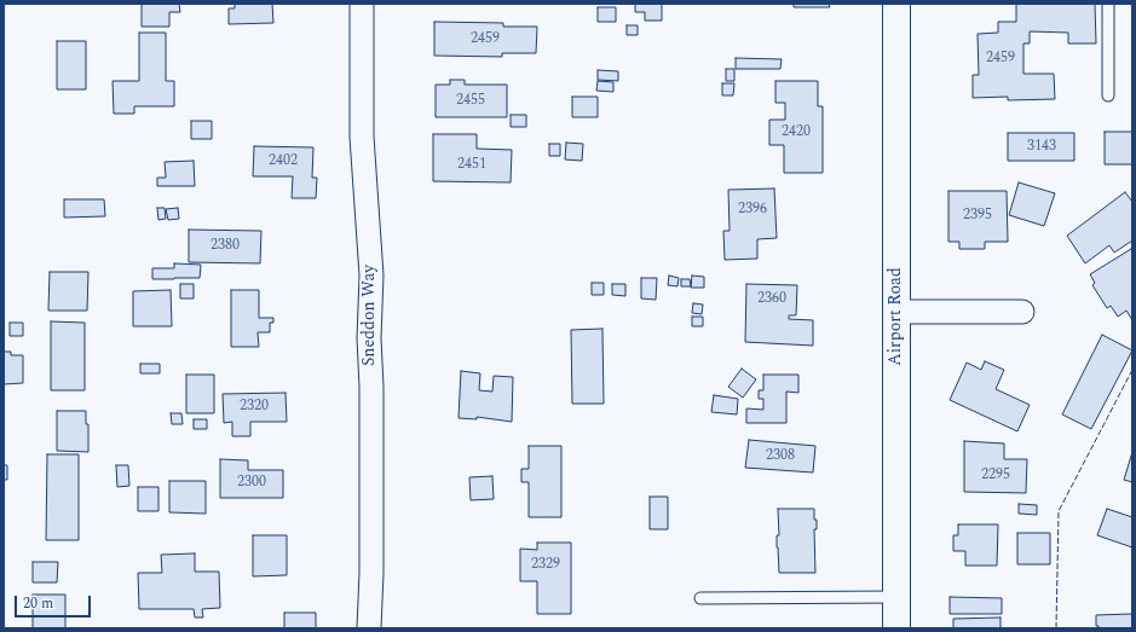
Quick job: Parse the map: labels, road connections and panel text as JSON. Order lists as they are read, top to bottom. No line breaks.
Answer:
{"streets":{"street":["Sneddon Way","Airport Road"]},"house_numbers":["2459","2459","2455","2420","3143","2402","2451","2396","2395","2380","2360","2320","2308","2295","2300","2329"],"scale_bar":"20 m"}
